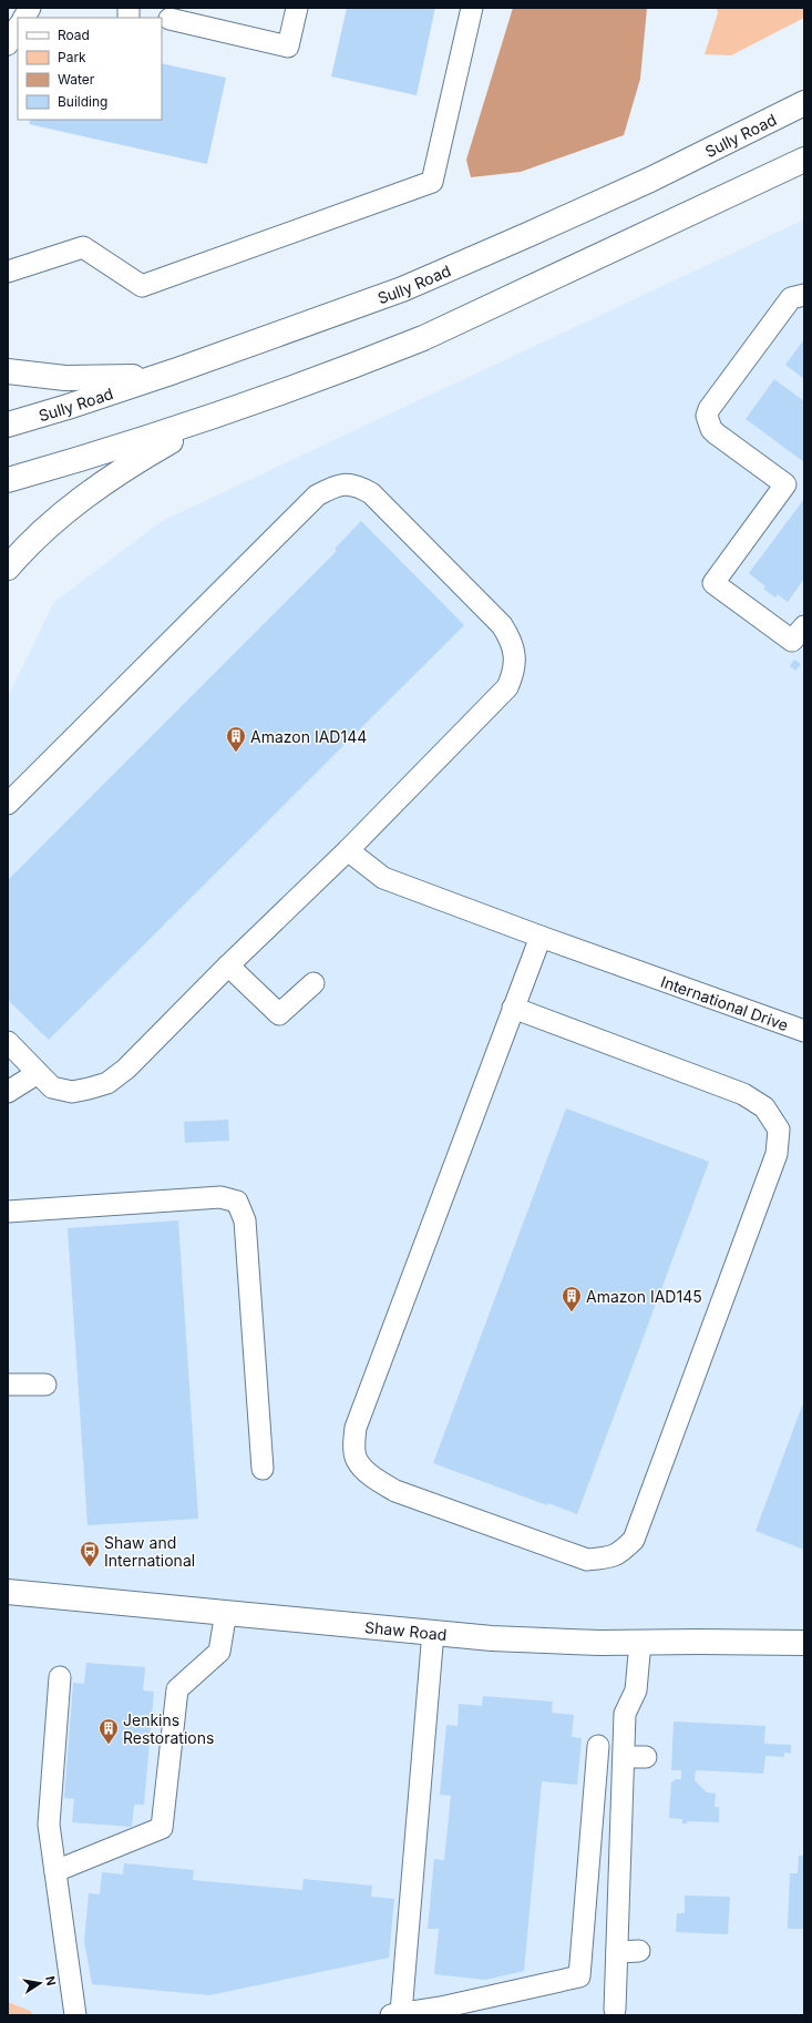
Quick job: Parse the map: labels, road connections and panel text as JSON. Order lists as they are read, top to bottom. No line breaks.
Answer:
{"streets":{"main road":["Sully Road","Shaw Road"],"street":["International Drive"]},"places":{"building":["Amazon IAD144","Amazon IAD145","Jenkins Restorations"],"bus stop":["Shaw and International"]},"legend":["Road","Park","Water","Building"],"north":"right"}
